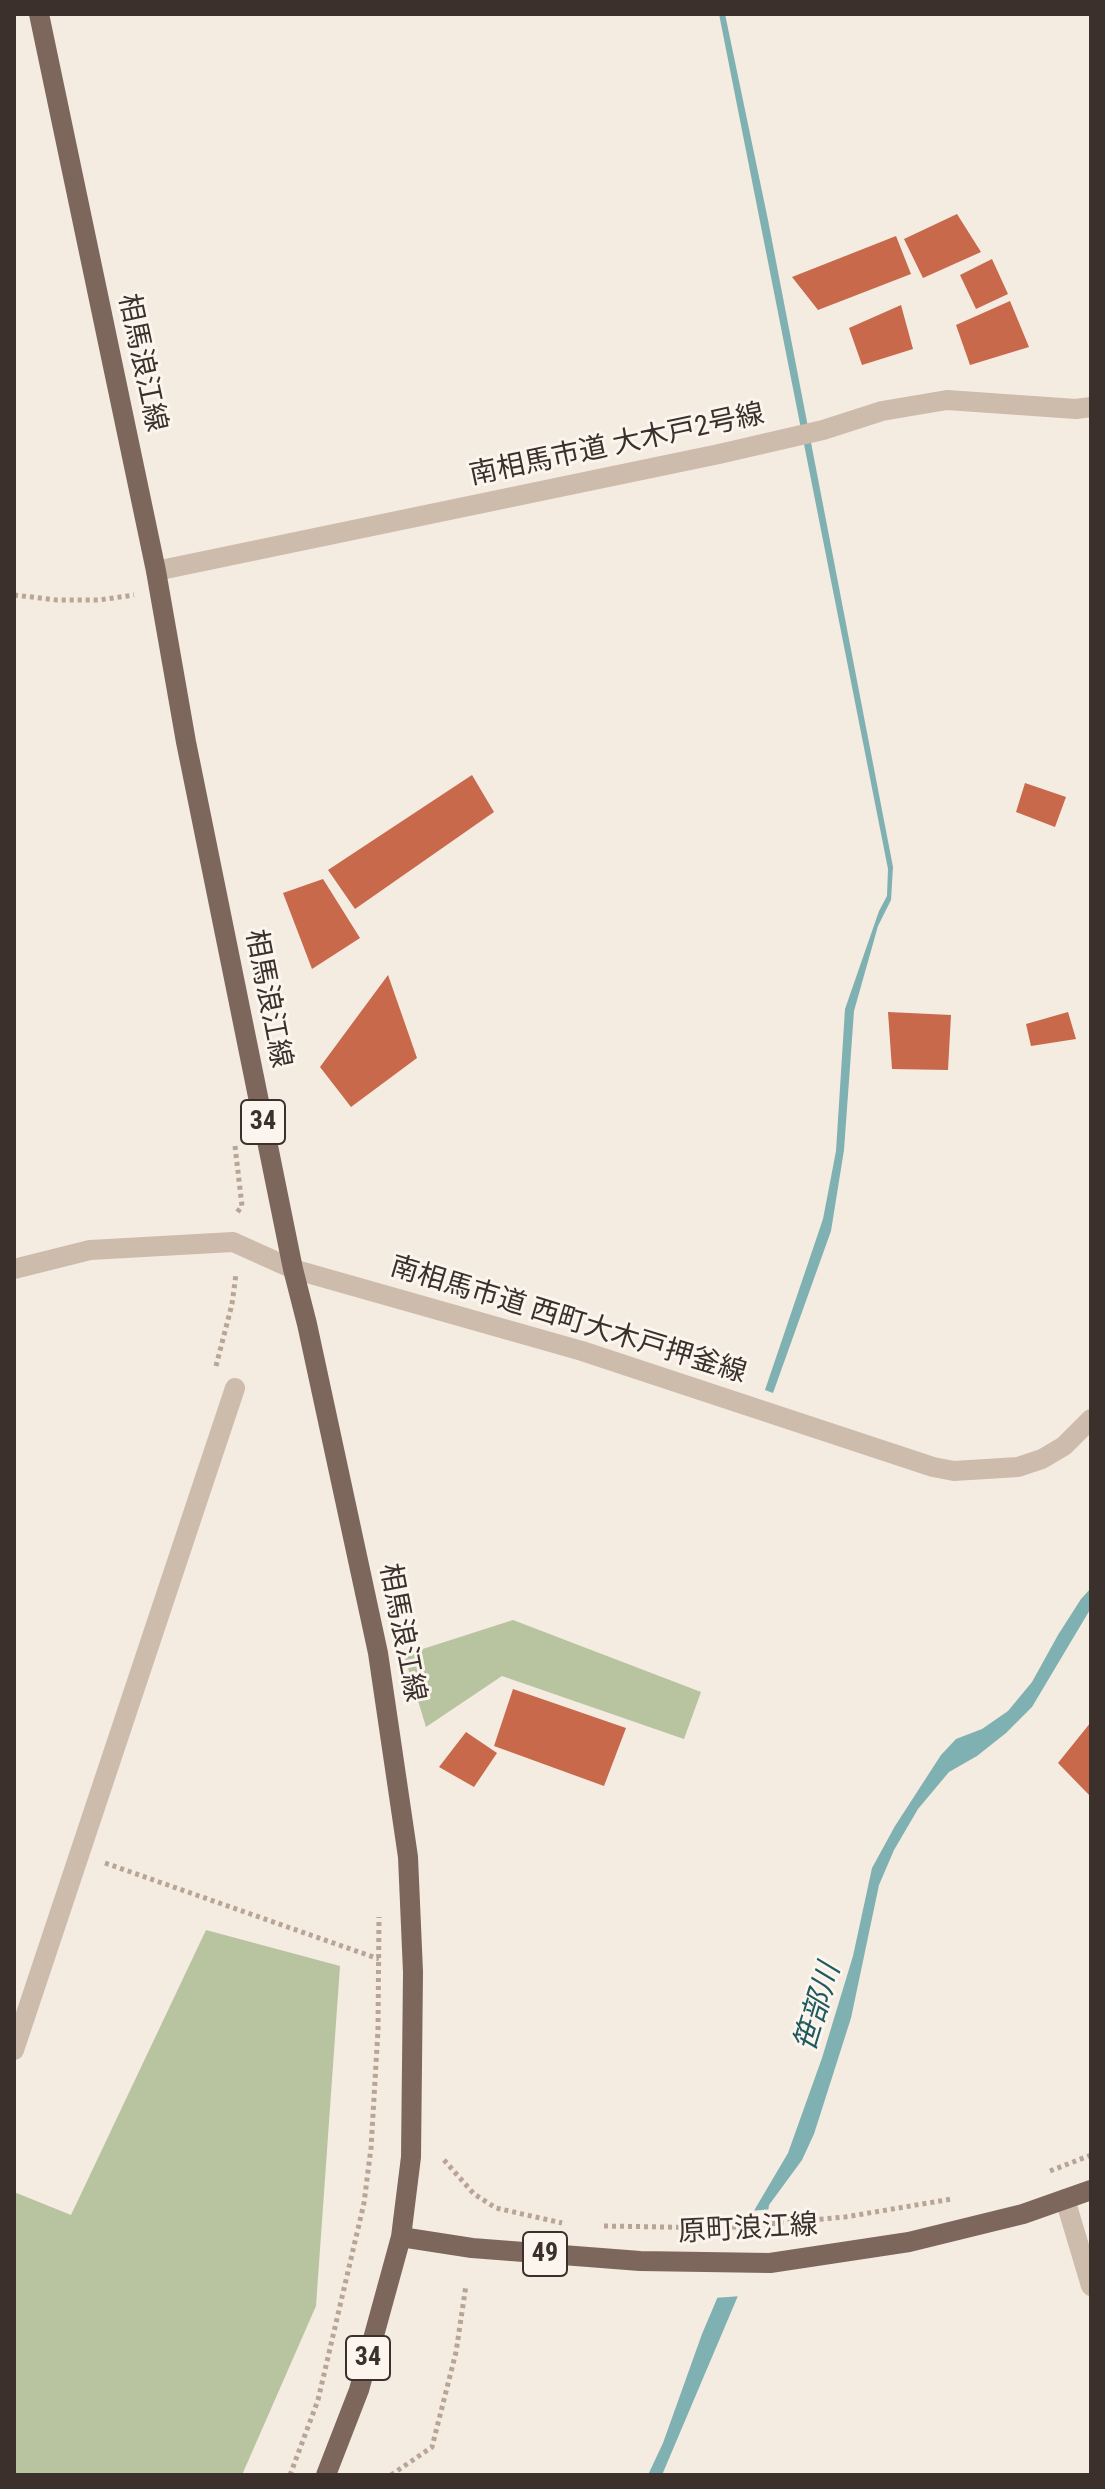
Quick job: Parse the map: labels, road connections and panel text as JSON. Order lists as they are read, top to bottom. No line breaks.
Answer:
{"streets":{"main road":["相馬浪江線","34","原町浪江線","49"],"street":["南相馬市道 大木戸2号線","南相馬市道 西町大木戸押釜線"]},"crossings":[["相馬浪江線","南相馬市道 大木戸2号線"],["相馬浪江線","34"],["相馬浪江線","南相馬市道 西町大木戸押釜線"],["相馬浪江線","原町浪江線"],["34","原町浪江線"]],"water":["笹部川"]}
